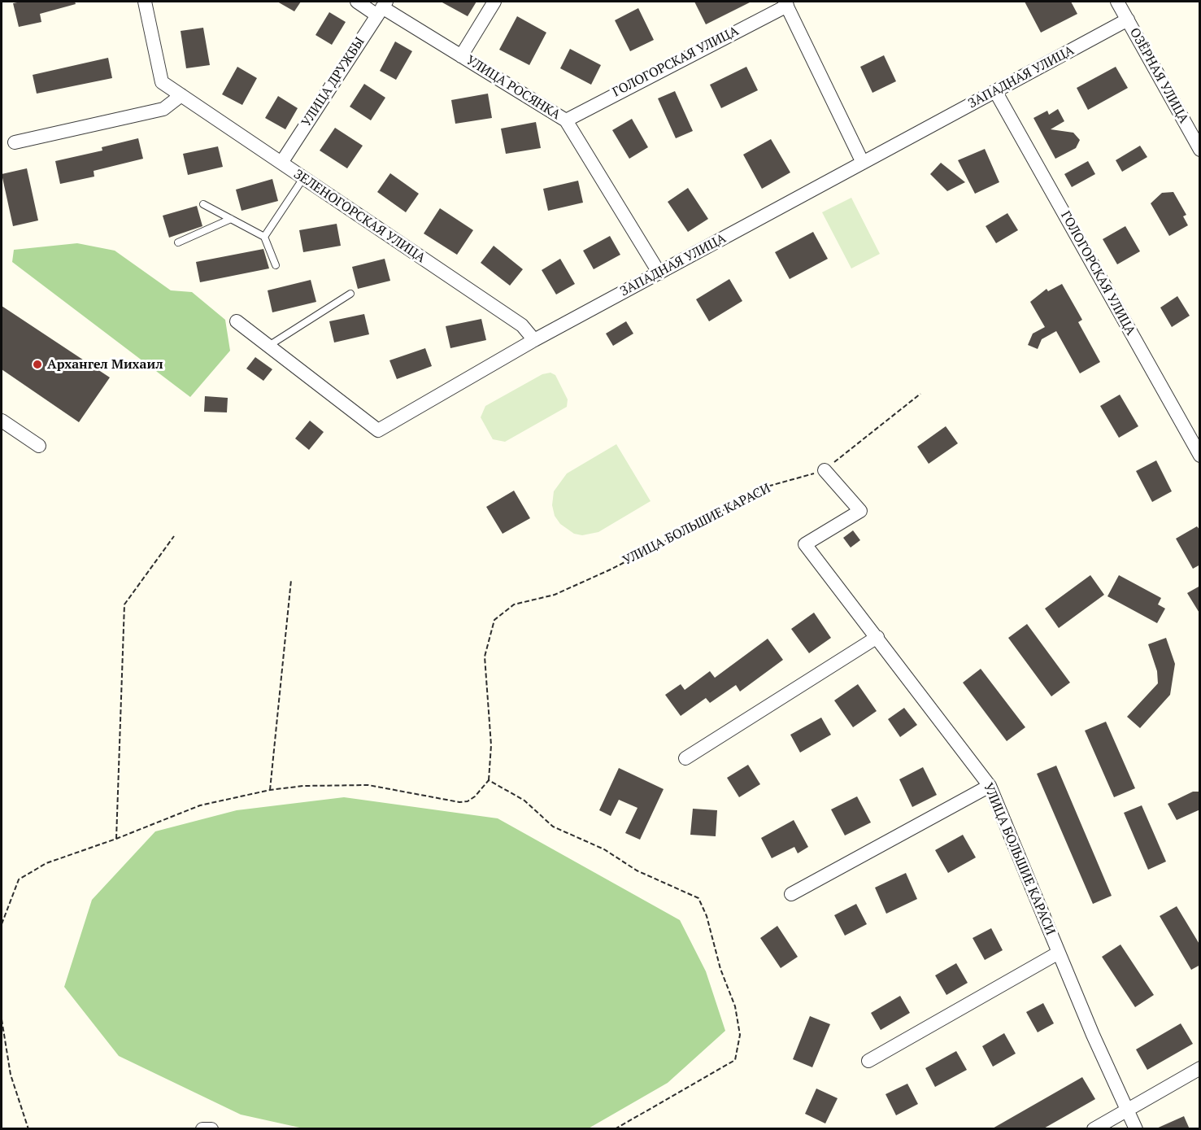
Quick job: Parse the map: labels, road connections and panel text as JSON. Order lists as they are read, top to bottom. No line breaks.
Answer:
{"streets":{"street":["ГОЛОГОРСКАЯ УЛИЦА","ОЗЁРНАЯ УЛИЦА","ЗАПАДНАЯ УЛИЦА","УЛИЦА ДРУЖБЫ","УЛИЦА РОСЯНКА","ЗЕЛЕНОГОРСКАЯ УЛИЦА","УЛИЦА БОЛЬШИЕ КАРАСИ"]},"crossings":[["ГОЛОГОРСКАЯ УЛИЦА","ЗАПАДНАЯ УЛИЦА"],["ГОЛОГОРСКАЯ УЛИЦА","УЛИЦА РОСЯНКА"],["ОЗЁРНАЯ УЛИЦА","ЗАПАДНАЯ УЛИЦА"],["ЗАПАДНАЯ УЛИЦА","УЛИЦА РОСЯНКА"],["ЗАПАДНАЯ УЛИЦА","ЗЕЛЕНОГОРСКАЯ УЛИЦА"],["УЛИЦА ДРУЖБЫ","УЛИЦА РОСЯНКА"],["УЛИЦА ДРУЖБЫ","ЗЕЛЕНОГОРСКАЯ УЛИЦА"]],"places":["Архангел Михаил"]}
